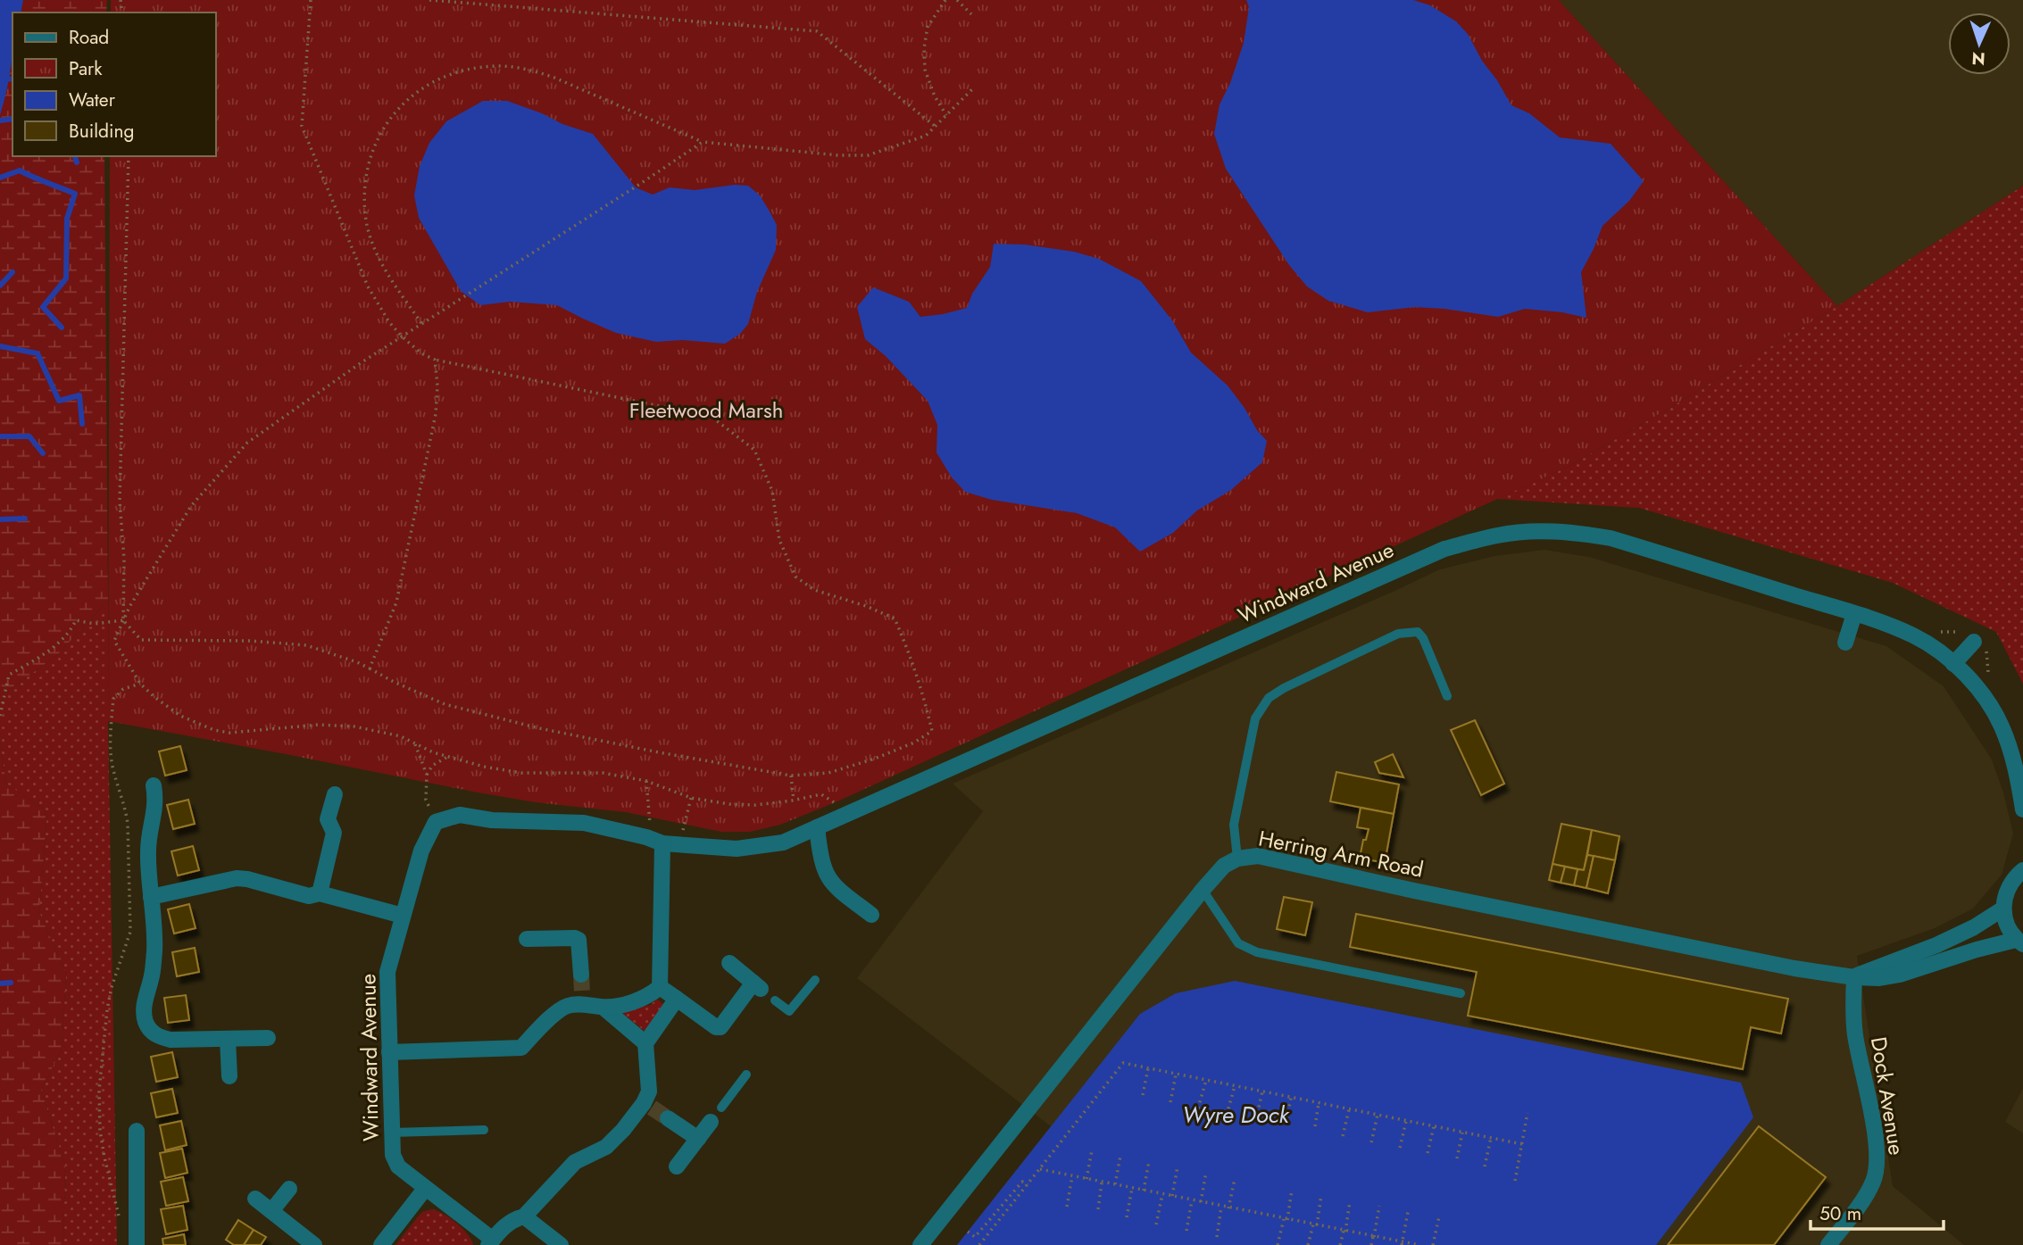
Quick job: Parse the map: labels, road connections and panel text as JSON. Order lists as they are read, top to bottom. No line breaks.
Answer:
{"streets":{"street":["Windward Avenue","Herring Arm Road","Dock Avenue"]},"crossings":[["Herring Arm Road","Dock Avenue"]],"water":["Wyre Dock"],"parks":["Fleetwood Marsh"],"legend":["Road","Park","Water","Building"],"scale_bar":"50 m","north":"bottom"}
